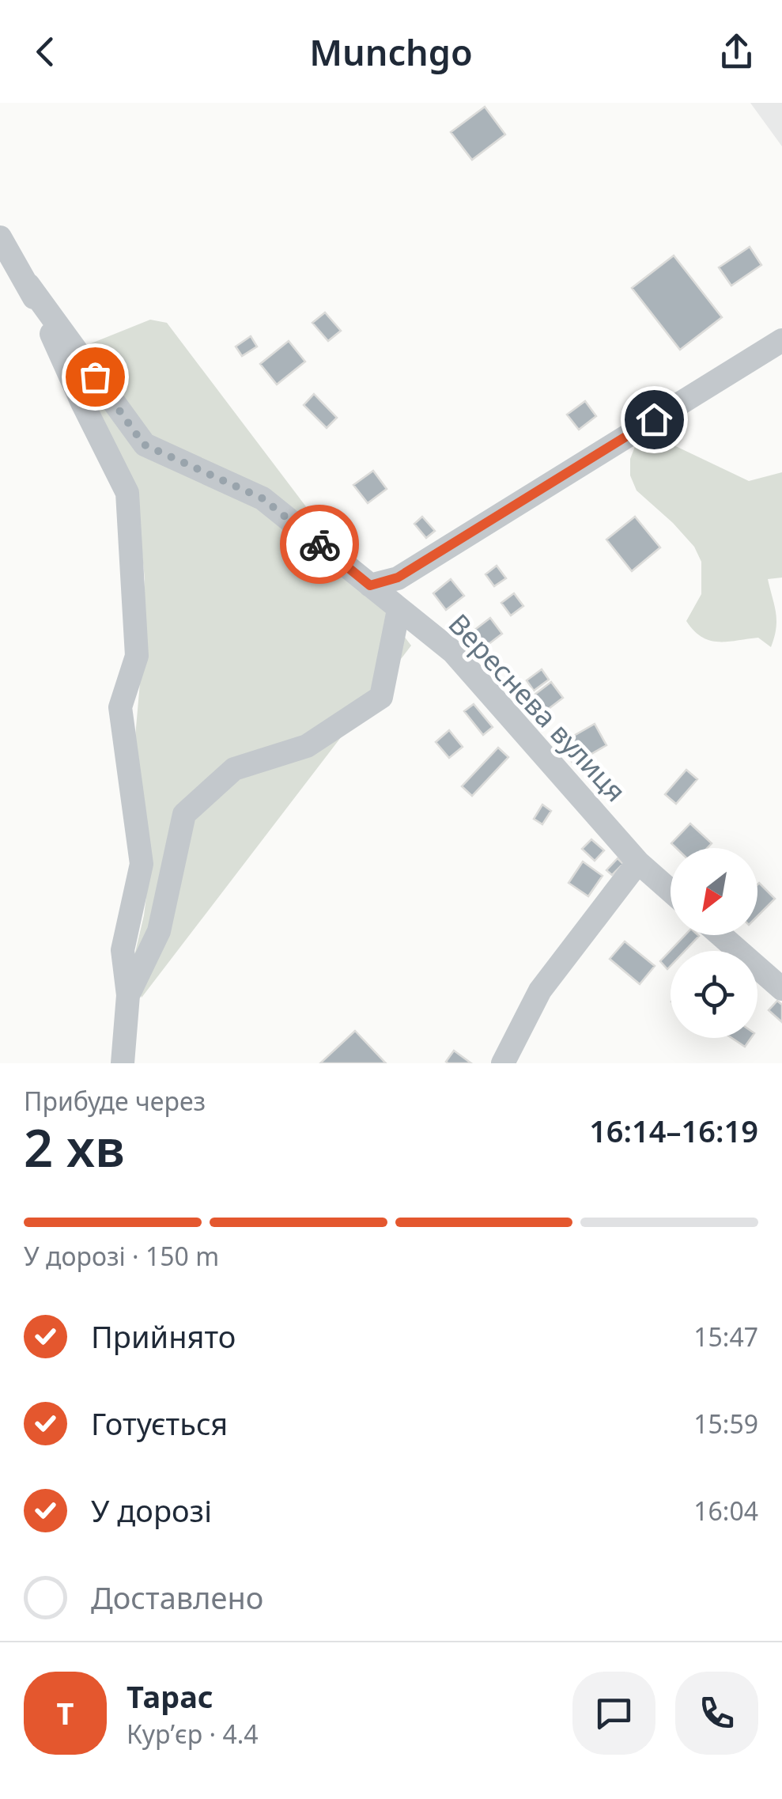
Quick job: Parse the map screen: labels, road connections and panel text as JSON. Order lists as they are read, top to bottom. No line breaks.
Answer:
{"streets":{"street":["Вереснева вулиця"]},"north":"bottom left","page":{"header":"Munchgo","heading":["2 хв","Прибуде через","16:14–16:19"],"panel":["Тарас","Кур’єр · 4.4"],"bar":"У дорозі · 150 m","list":[["Прийнято","15:47"],["Готується","15:59"],["У дорозі","16:04"],"Доставлено"],"round":"Т"}}
